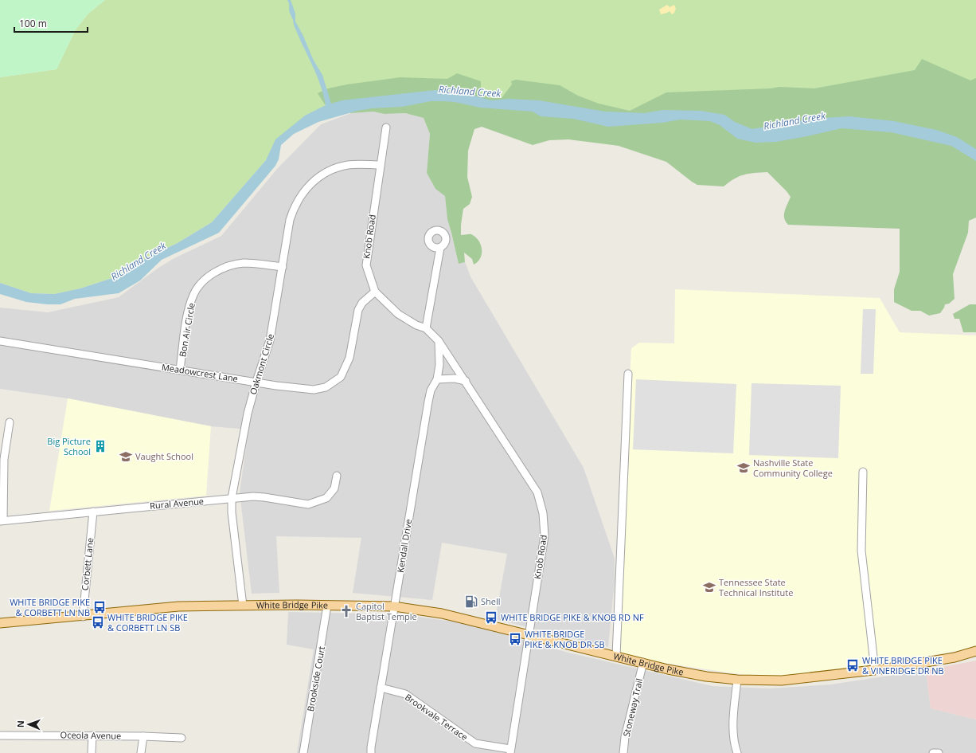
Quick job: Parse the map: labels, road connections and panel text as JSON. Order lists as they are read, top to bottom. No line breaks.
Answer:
{"streets":{"main road":["White Bridge Pike"],"street":["Knob Road","Bon Air Circle","Oakmont Circle","Meadowcrest Lane","Rural Avenue","Kendall Drive","Corbett Lane","Brookside Court","Stoneway Trail","Brookvale Terrace","Oceola Avenue"]},"crossings":[["Knob Road","Oakmont Circle"],["Knob Road","Meadowcrest Lane"],["Knob Road","Kendall Drive"],["Knob Road","White Bridge Pike"],["Knob Road","Brookvale Terrace"],["Bon Air Circle","Oakmont Circle"],["Bon Air Circle","Meadowcrest Lane"],["Oakmont Circle","Meadowcrest Lane"],["Oakmont Circle","Rural Avenue"],["Oakmont Circle","White Bridge Pike"],["Rural Avenue","Corbett Lane"],["Kendall Drive","White Bridge Pike"],["Kendall Drive","Brookvale Terrace"],["Corbett Lane","White Bridge Pike"],["White Bridge Pike","Brookside Court"],["White Bridge Pike","Stoneway Trail"]],"water":["Richland Creek"],"places":{"building":["Big Picture School"],"school or university":["Vaught School","Nashville State Community College","Tennessee State Technical Institute"],"fuel station":["Shell"],"bus stop":["WHITE BRIDGE PIKE & CORBETT LN NB","WHITE BRIDGE PIKE & KNOB RD NF","WHITE BRIDGE PIKE & CORBETT LN SB","WHITE BRIDGE PIKE & KNOB DR SB","WHITE BRIDGE PIKE & VINERIDGE DR NB"],"church":["Capitol Baptist Temple"]},"scale_bar":"100 m","north":"left"}
